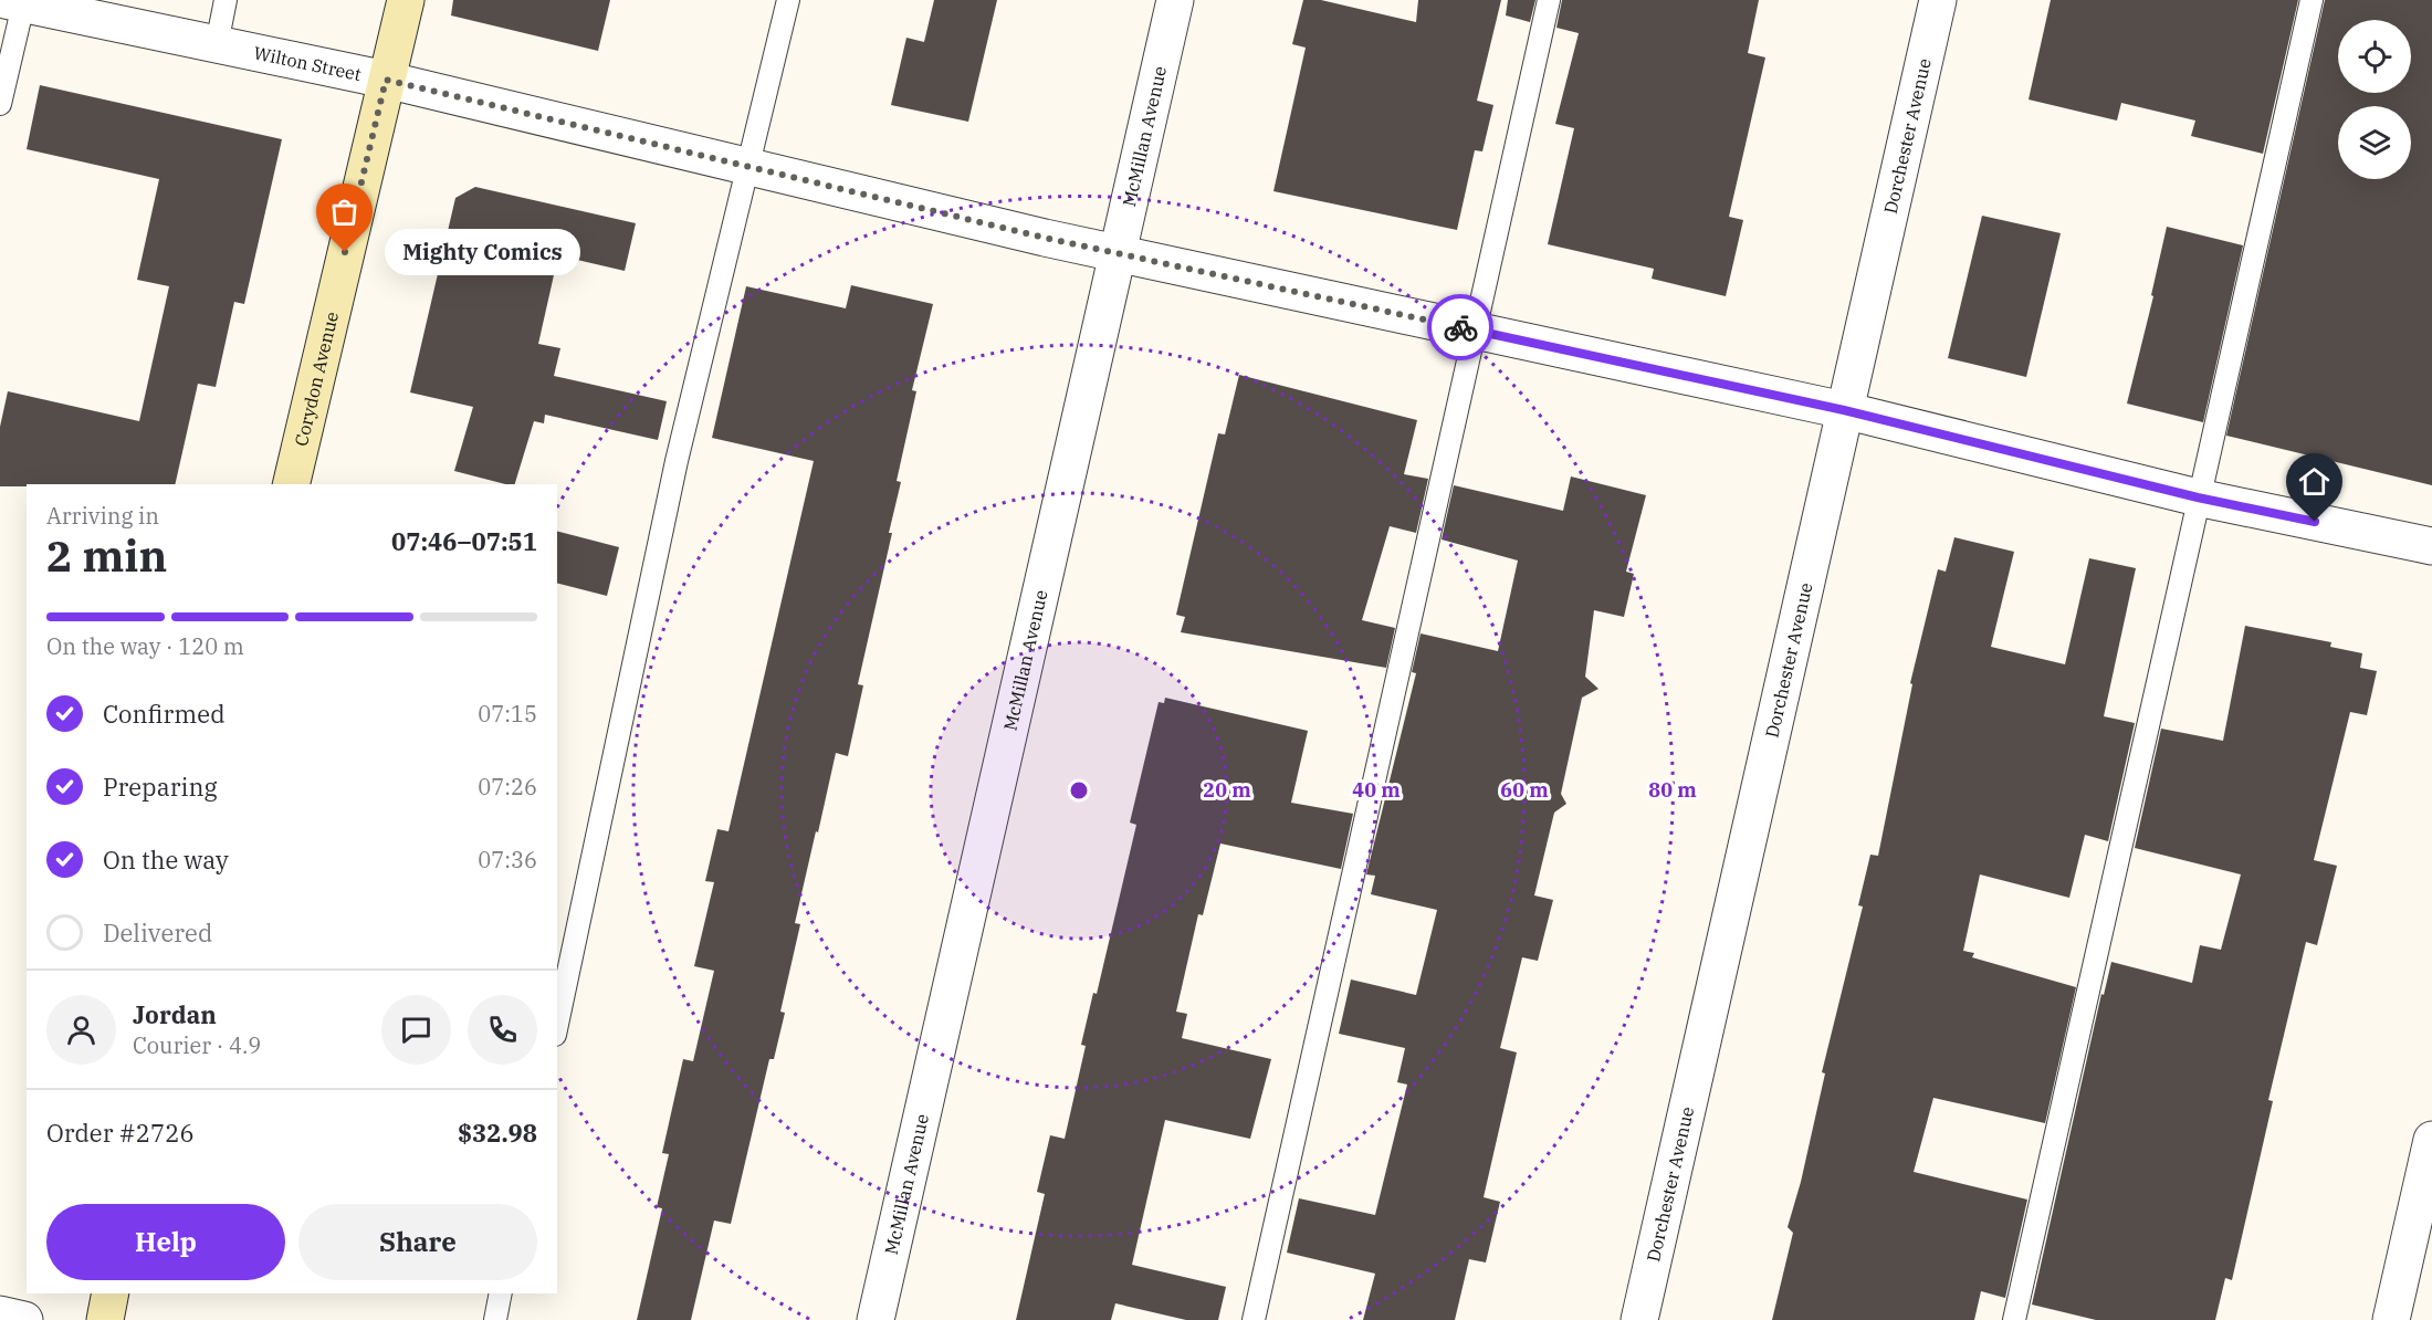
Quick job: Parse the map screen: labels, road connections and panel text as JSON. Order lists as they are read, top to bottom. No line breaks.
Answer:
{"streets":{"main road":["Corydon Avenue"],"street":["Wilton Street","McMillan Avenue","Dorchester Avenue"]},"crossings":[["Wilton Street","McMillan Avenue"],["Wilton Street","Dorchester Avenue"],["Wilton Street","Corydon Avenue"]],"places":["Mighty Comics"],"page":{"bubble":"Mighty Comics","heading":["2 min","Arriving in","07:46–07:51"],"panel":["Jordan","Courier · 4.9","Order #2726","$32.98"],"bar":"On the way · 120 m","list":[["Confirmed","07:15"],["Preparing","07:26"],["On the way","07:36"],"Delivered"],"buttons":["Help","Share"]},"rings":["20 m","40 m","60 m","80 m"]}
